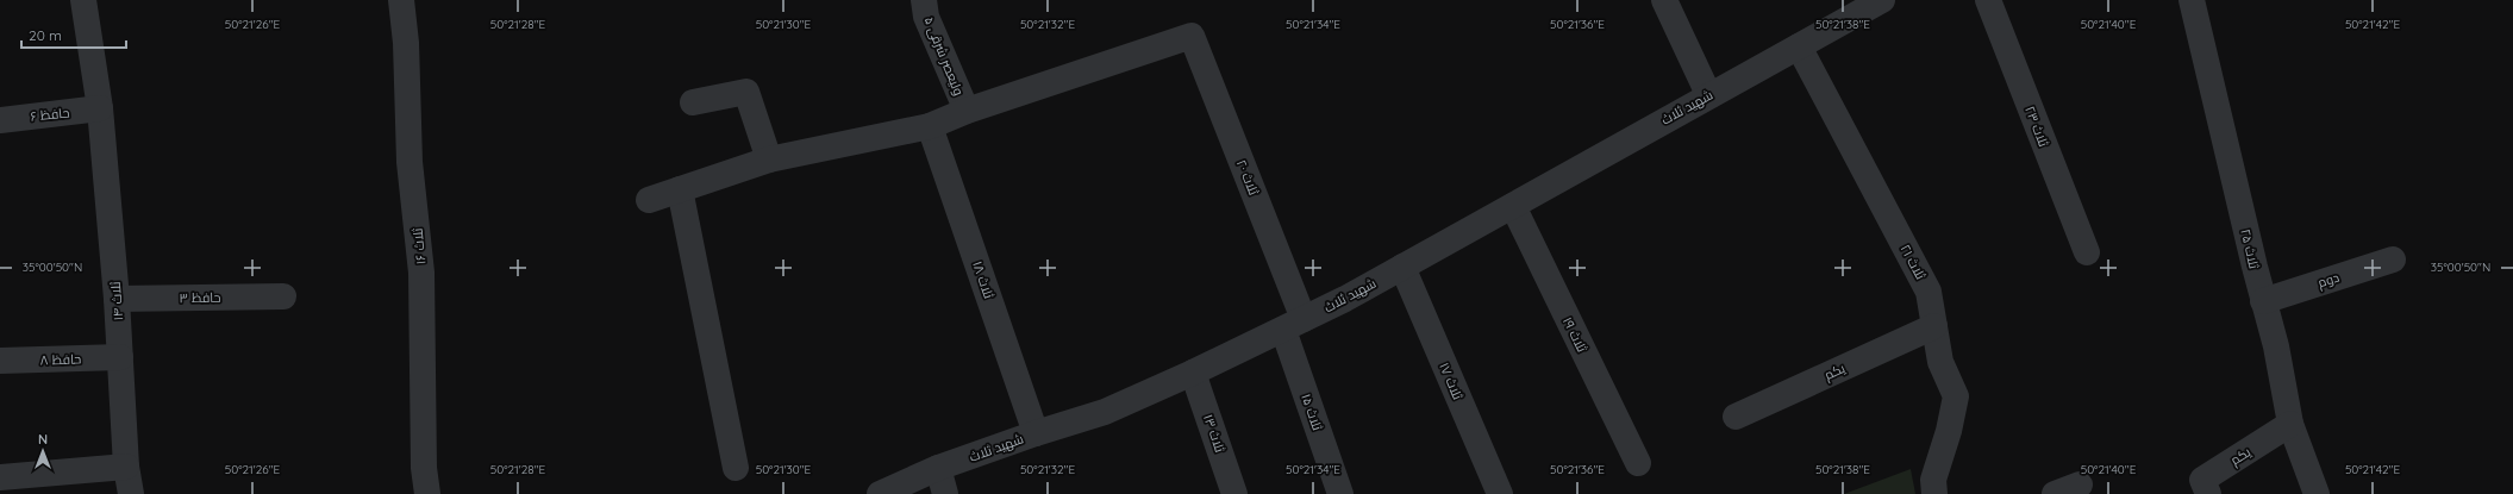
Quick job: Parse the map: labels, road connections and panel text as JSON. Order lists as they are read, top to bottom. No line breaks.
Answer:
{"streets":{"street":["ولیعصر شرقی ۵","شهید ثلاث","حافظ ۶","ثلاث ۲۳","ثلاث ۲۰","ثلاث ۱۶","ثلاث ۲۵","ثلاث ۲۱","ثلاث ۱۸","دوم","حافظ ۳","ثلاث ۱۴","ثلاث ۱۹","حافظ ۸","یکم","ثلاث ۱۷","ثلاث ۱۵","ثلاث ۱۳"]},"crossings":[["ولیعصر شرقی ۵","ثلاث ۲۰"],["شهید ثلاث","ثلاث ۲۰"],["شهید ثلاث","ثلاث ۲۱"],["شهید ثلاث","ثلاث ۱۸"],["شهید ثلاث","ثلاث ۱۹"],["شهید ثلاث","ثلاث ۱۷"],["شهید ثلاث","ثلاث ۱۵"],["شهید ثلاث","ثلاث ۱۳"],["حافظ ۶","ثلاث ۱۴"],["ثلاث ۲۰","ثلاث ۱۵"],["ثلاث ۲۵","دوم"],["ثلاث ۲۵","یکم"],["ثلاث ۲۱","یکم"],["حافظ ۳","ثلاث ۱۴"],["ثلاث ۱۴","حافظ ۸"]],"scale_bar":"20 m","north":"top","coordinates":["50°21'26\"E","50°21'28\"E","50°21'30\"E","50°21'32\"E","50°21'34\"E","50°21'36\"E","50°21'38\"E","50°21'40\"E","50°21'42\"E","35°00'50\"N"]}
